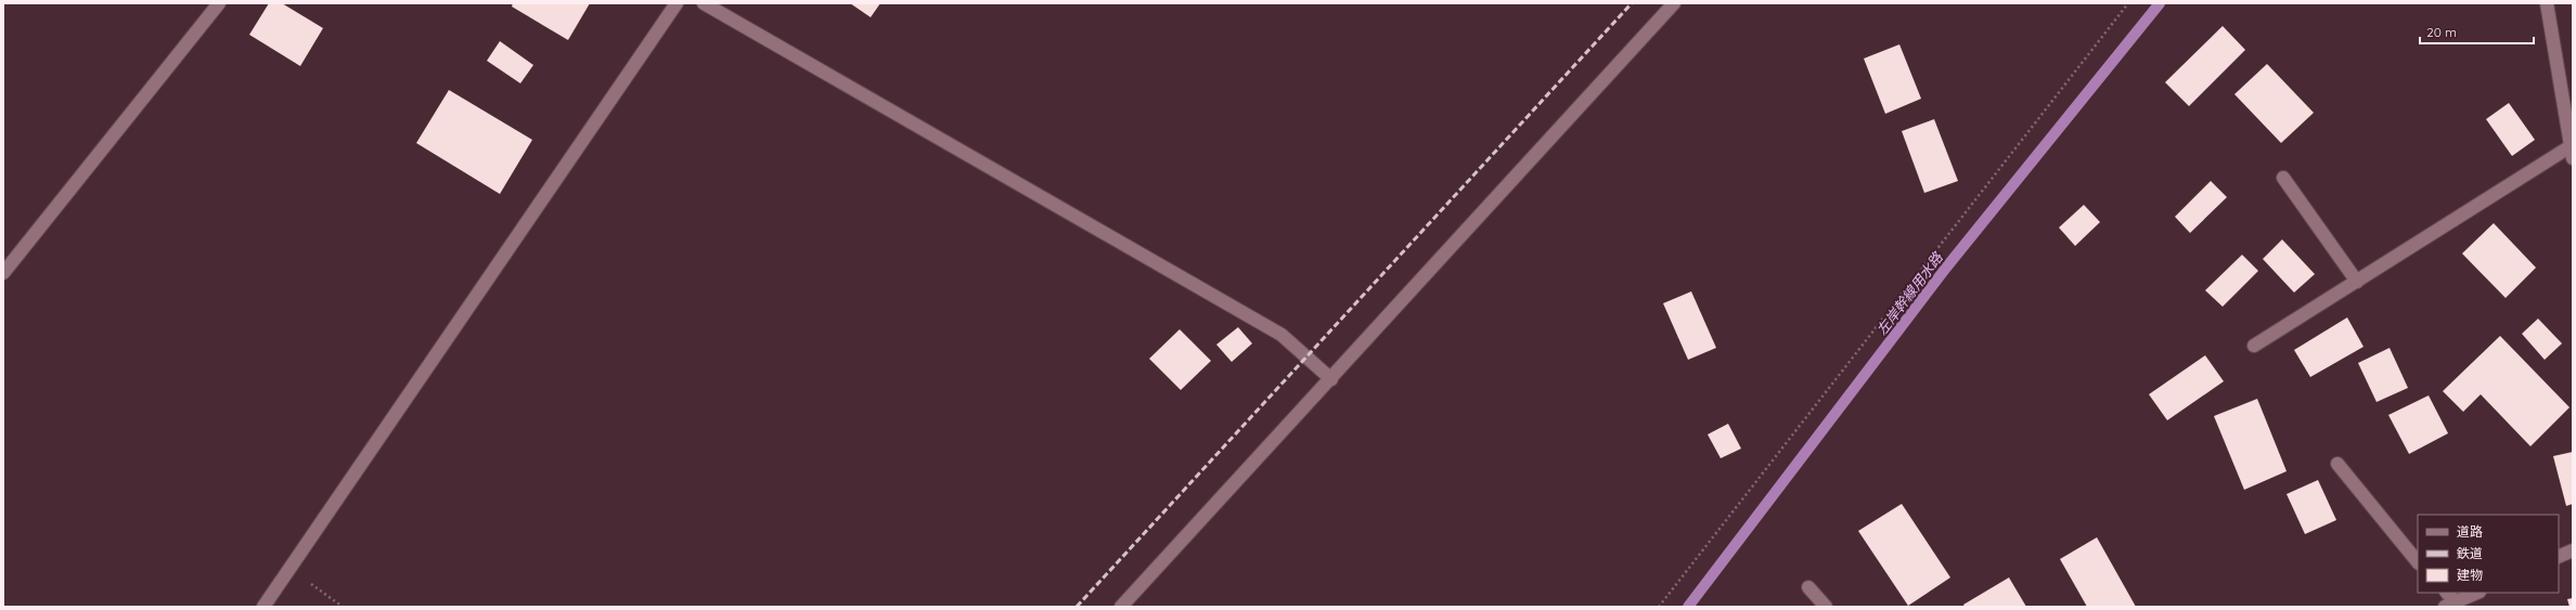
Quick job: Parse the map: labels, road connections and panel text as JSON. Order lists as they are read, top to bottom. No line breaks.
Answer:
{"water":["左岸幹線用水路"],"legend":["道路","鉄道","建物"],"scale_bar":"20 m"}
